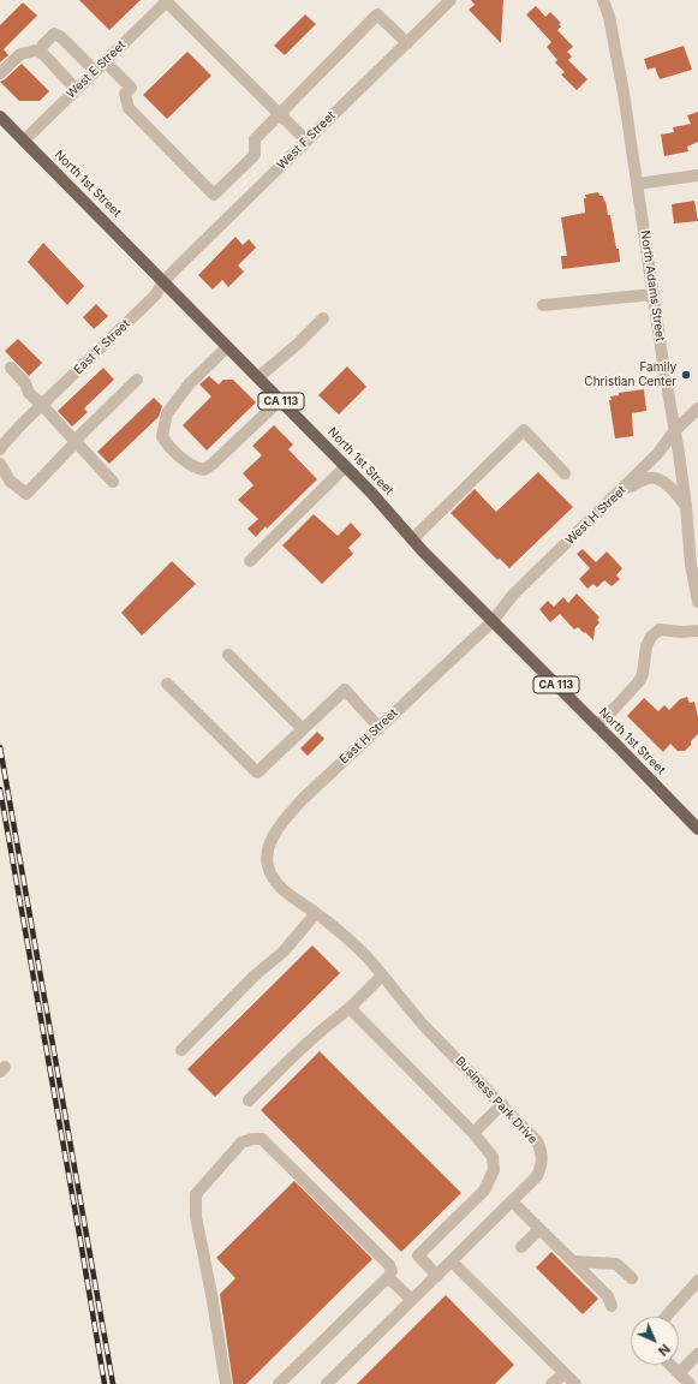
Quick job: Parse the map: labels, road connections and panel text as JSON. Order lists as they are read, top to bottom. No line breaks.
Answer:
{"streets":{"main road":["North 1st Street","CA 113"],"street":["West E Street","West F Street","North Adams Street","East F Street","West H Street","East H Street","Business Park Drive"]},"crossings":[["West E Street","North 1st Street"],["West F Street","North 1st Street"],["West F Street","East F Street"],["North 1st Street","East F Street"],["North 1st Street","West H Street"],["North 1st Street","East H Street"],["North Adams Street","West H Street"],["West H Street","East H Street"],["East H Street","Business Park Drive"]],"places":["Family Christian Center"],"north":"bottom right"}
